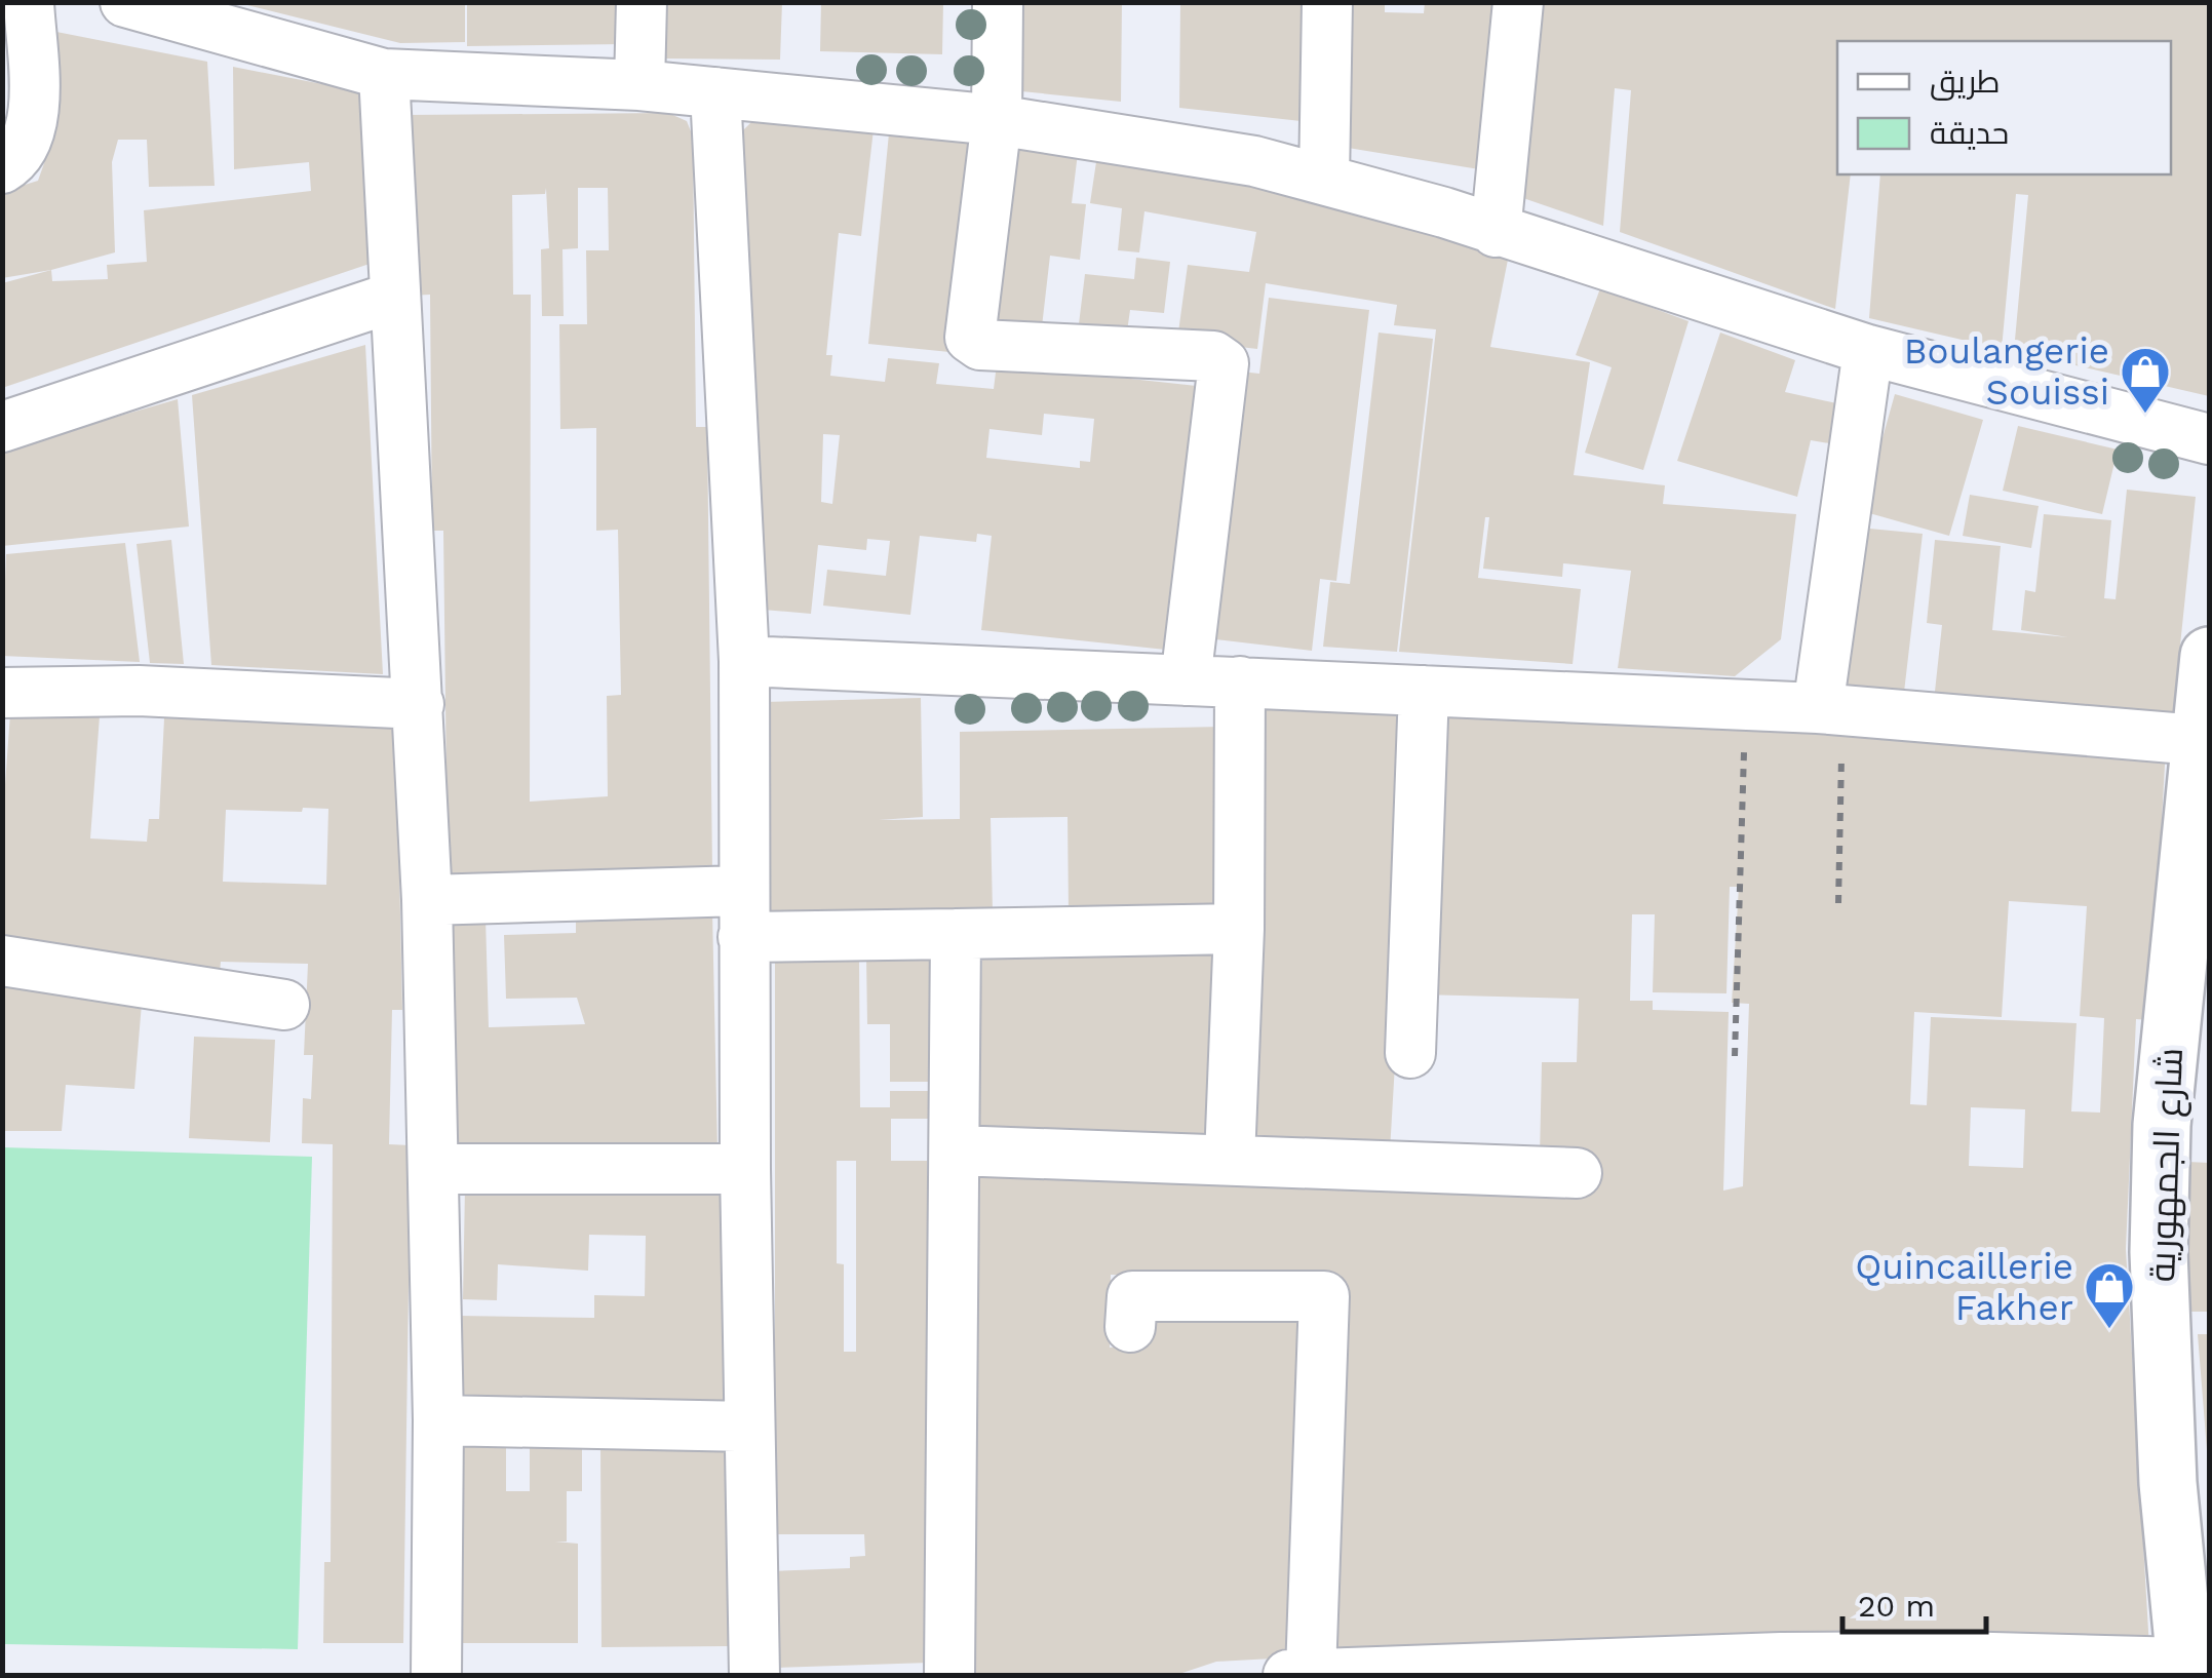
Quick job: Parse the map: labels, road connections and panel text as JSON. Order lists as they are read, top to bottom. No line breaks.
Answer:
{"streets":{"street":["شارع الجمهورية"]},"places":{"shop":["Boulangerie Souissi","Quincaillerie Fakher"]},"legend":["طريق","حديقة"],"scale_bar":"20 m"}
